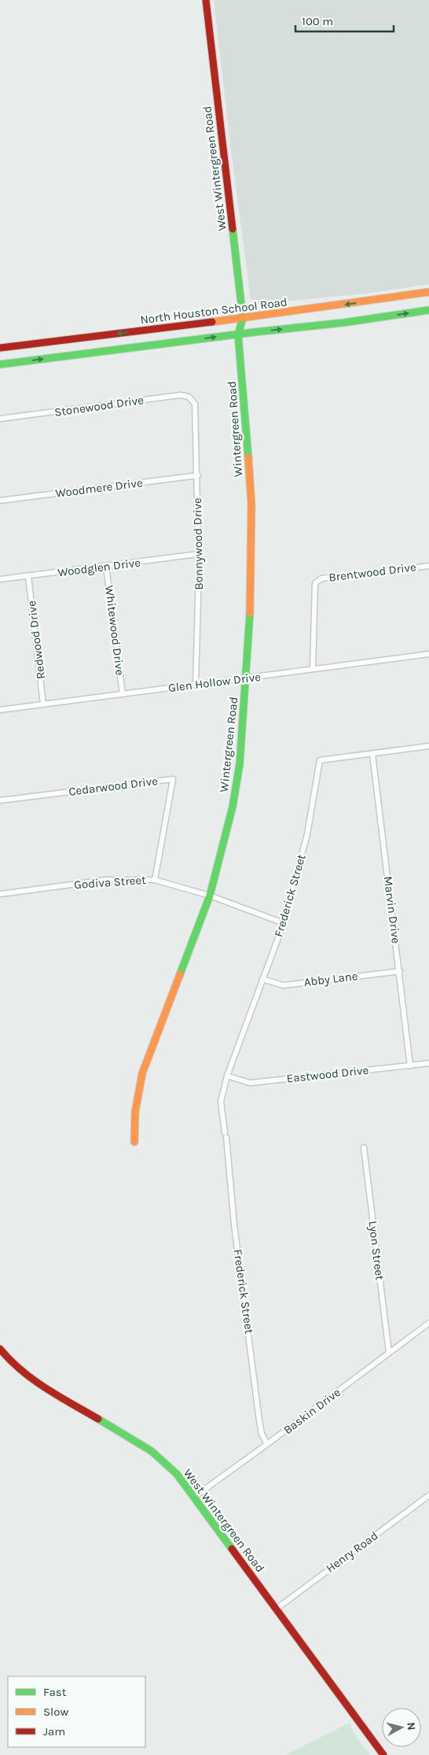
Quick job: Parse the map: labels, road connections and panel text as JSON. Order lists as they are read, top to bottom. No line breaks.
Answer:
{"streets":{"main road":["West Wintergreen Road","North Houston School Road","Wintergreen Road"],"street":["Stonewood Drive","Woodmere Drive","Bonnywood Drive","Woodglen Drive","Brentwood Drive","Whitewood Drive","Redwood Drive","Glen Hollow Drive","Cedarwood Drive","Godiva Street","Frederick Street","Marvin Drive","Abby Lane","Eastwood Drive","Lyon Street","Baskin Drive","Henry Road"]},"crossings":[["West Wintergreen Road","North Houston School Road"],["West Wintergreen Road","Wintergreen Road"],["West Wintergreen Road","Baskin Drive"],["West Wintergreen Road","Henry Road"],["Stonewood Drive","Bonnywood Drive"],["Wintergreen Road","Glen Hollow Drive"],["Wintergreen Road","Godiva Street"],["Woodmere Drive","Bonnywood Drive"],["Bonnywood Drive","Woodglen Drive"],["Bonnywood Drive","Glen Hollow Drive"],["Woodglen Drive","Whitewood Drive"],["Woodglen Drive","Redwood Drive"],["Brentwood Drive","Glen Hollow Drive"],["Whitewood Drive","Glen Hollow Drive"],["Redwood Drive","Glen Hollow Drive"],["Cedarwood Drive","Godiva Street"],["Godiva Street","Frederick Street"],["Frederick Street","Marvin Drive"],["Frederick Street","Abby Lane"],["Frederick Street","Eastwood Drive"],["Frederick Street","Baskin Drive"],["Marvin Drive","Abby Lane"],["Marvin Drive","Eastwood Drive"],["Lyon Street","Baskin Drive"]],"legend":["Fast","Slow","Jam"],"scale_bar":"100 m","north":"right"}
